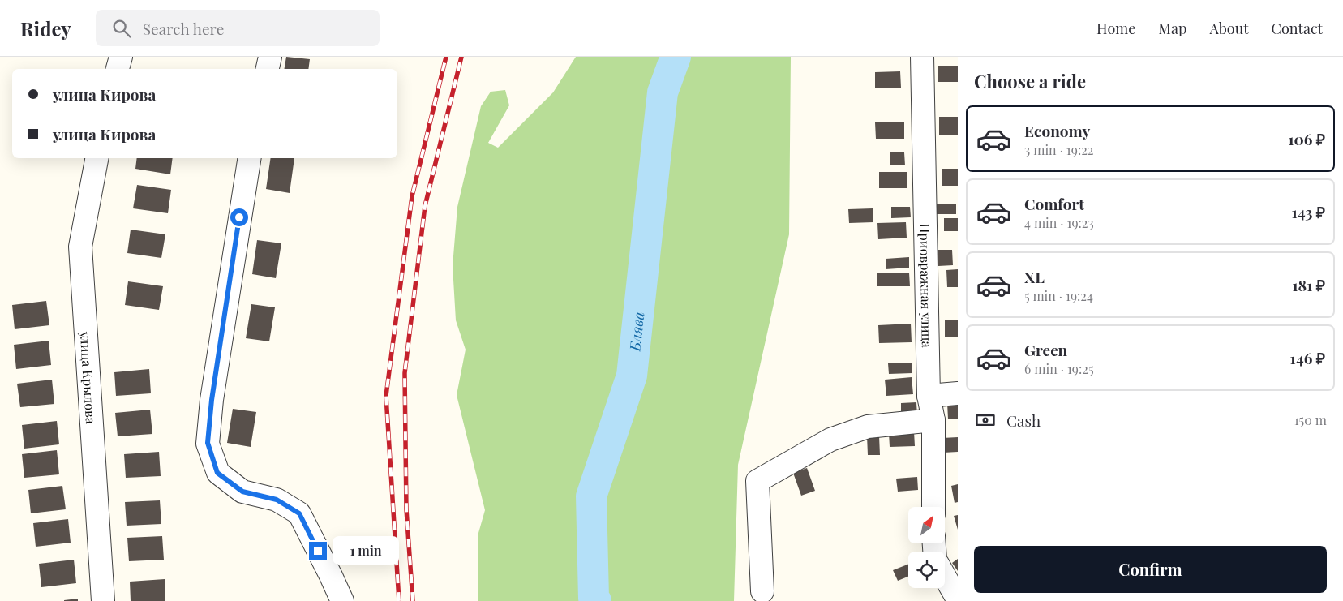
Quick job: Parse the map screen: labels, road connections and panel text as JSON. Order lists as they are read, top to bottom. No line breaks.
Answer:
{"streets":{"street":["Приовражная улица","улица Крылова"]},"water":["Блява"],"north":"top right","page":{"header":"Ridey","search":"Search here","nav":["Home","Map","About","Contact"],"heading":"Choose a ride","banner":["улица Кирова","улица Кирова"],"list":[{"name":"Economy","note":"3 min · 19:22","value":"106 ₽"},{"name":"Comfort","note":"4 min · 19:23","value":"143 ₽"},{"name":"XL","note":"5 min · 19:24","value":"181 ₽"},{"name":"Green","note":"6 min · 19:25","value":"146 ₽"}],"pay":["Cash","150 m"],"bubble":"1 min","buttons":"Confirm"}}
